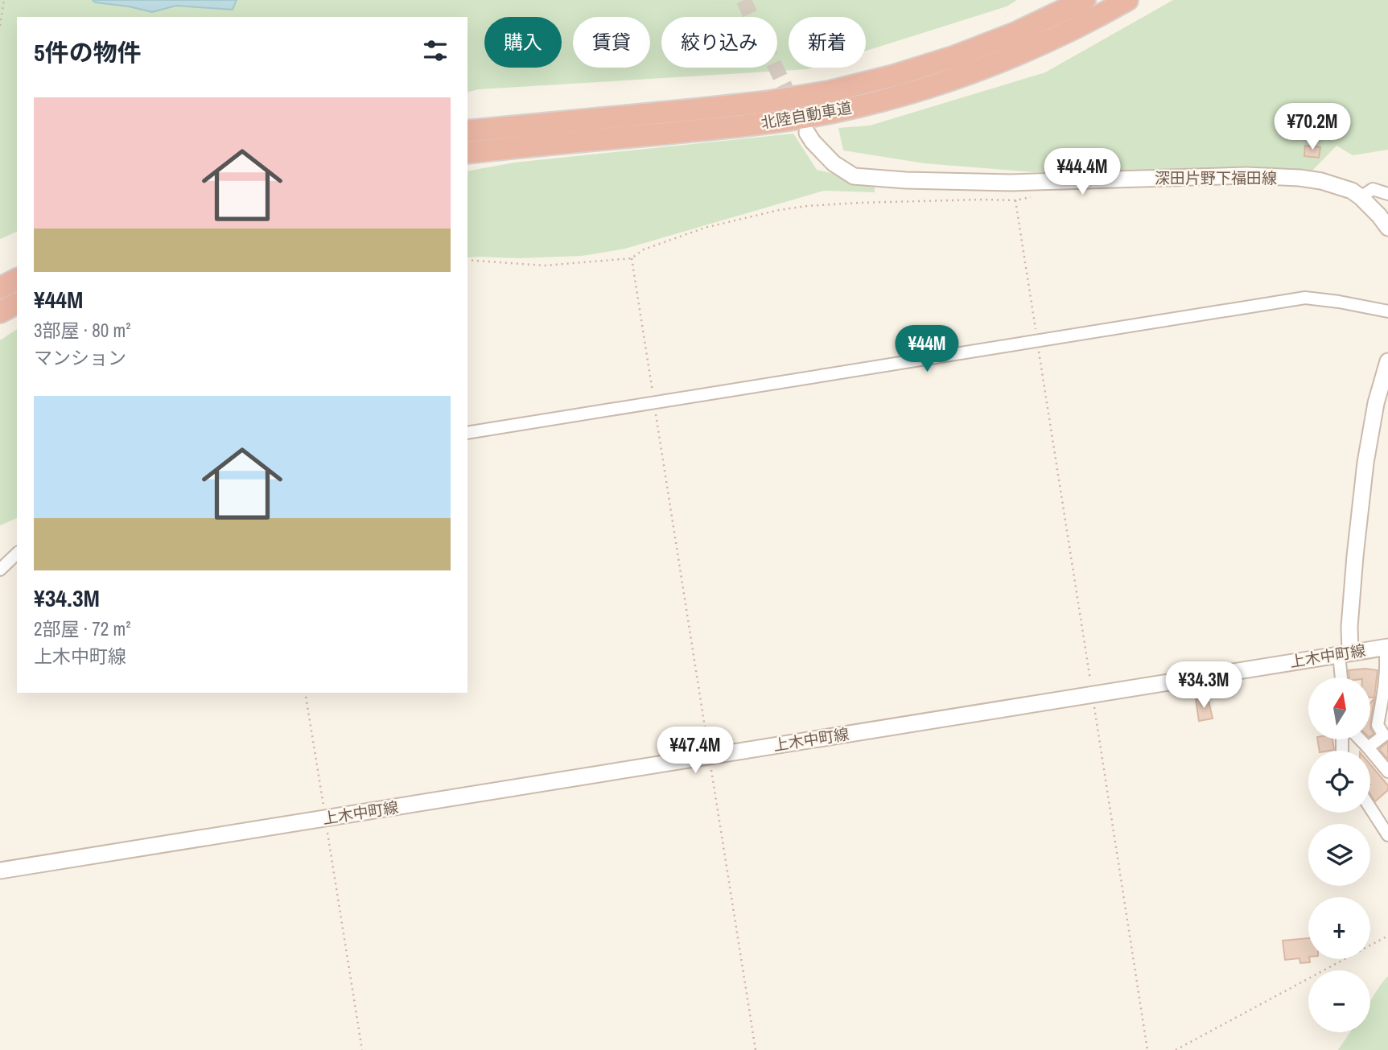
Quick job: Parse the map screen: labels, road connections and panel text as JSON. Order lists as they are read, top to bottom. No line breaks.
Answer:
{"streets":{"highway":["北陸自動車道"],"main road":["深田片野下福田線","上木中町線"]},"north":"top","page":{"chip":["購入","賃貸","絞り込み","新着"],"heading":"5件の物件","list":[{"name":"¥44M","note":"3部屋 · 80 m² · マンション"},{"name":"¥34.3M","note":"2部屋 · 72 m² · 上木中町線"}],"price":["¥70.2M","¥44.4M","¥44M","¥34.3M","¥47.4M"],"map_buttons":["+","−"]}}
